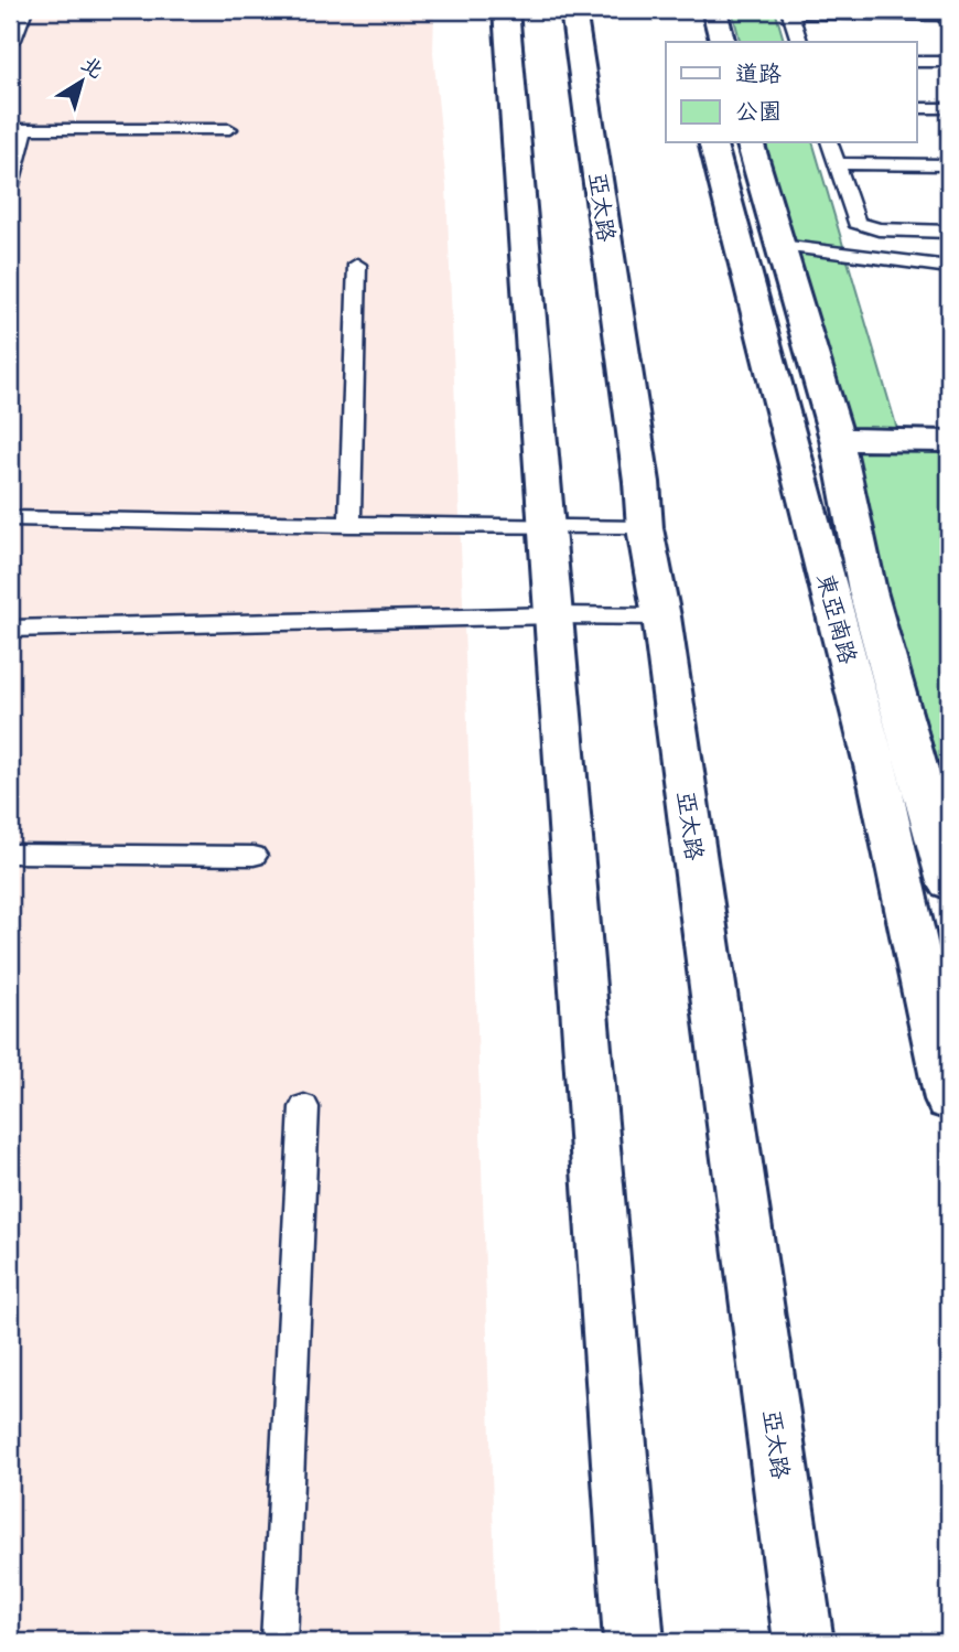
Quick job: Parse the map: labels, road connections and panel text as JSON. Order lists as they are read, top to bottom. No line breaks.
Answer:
{"streets":{"street":["亞太路","東亞南路"]},"legend":["道路","公園"],"north":"top right"}
